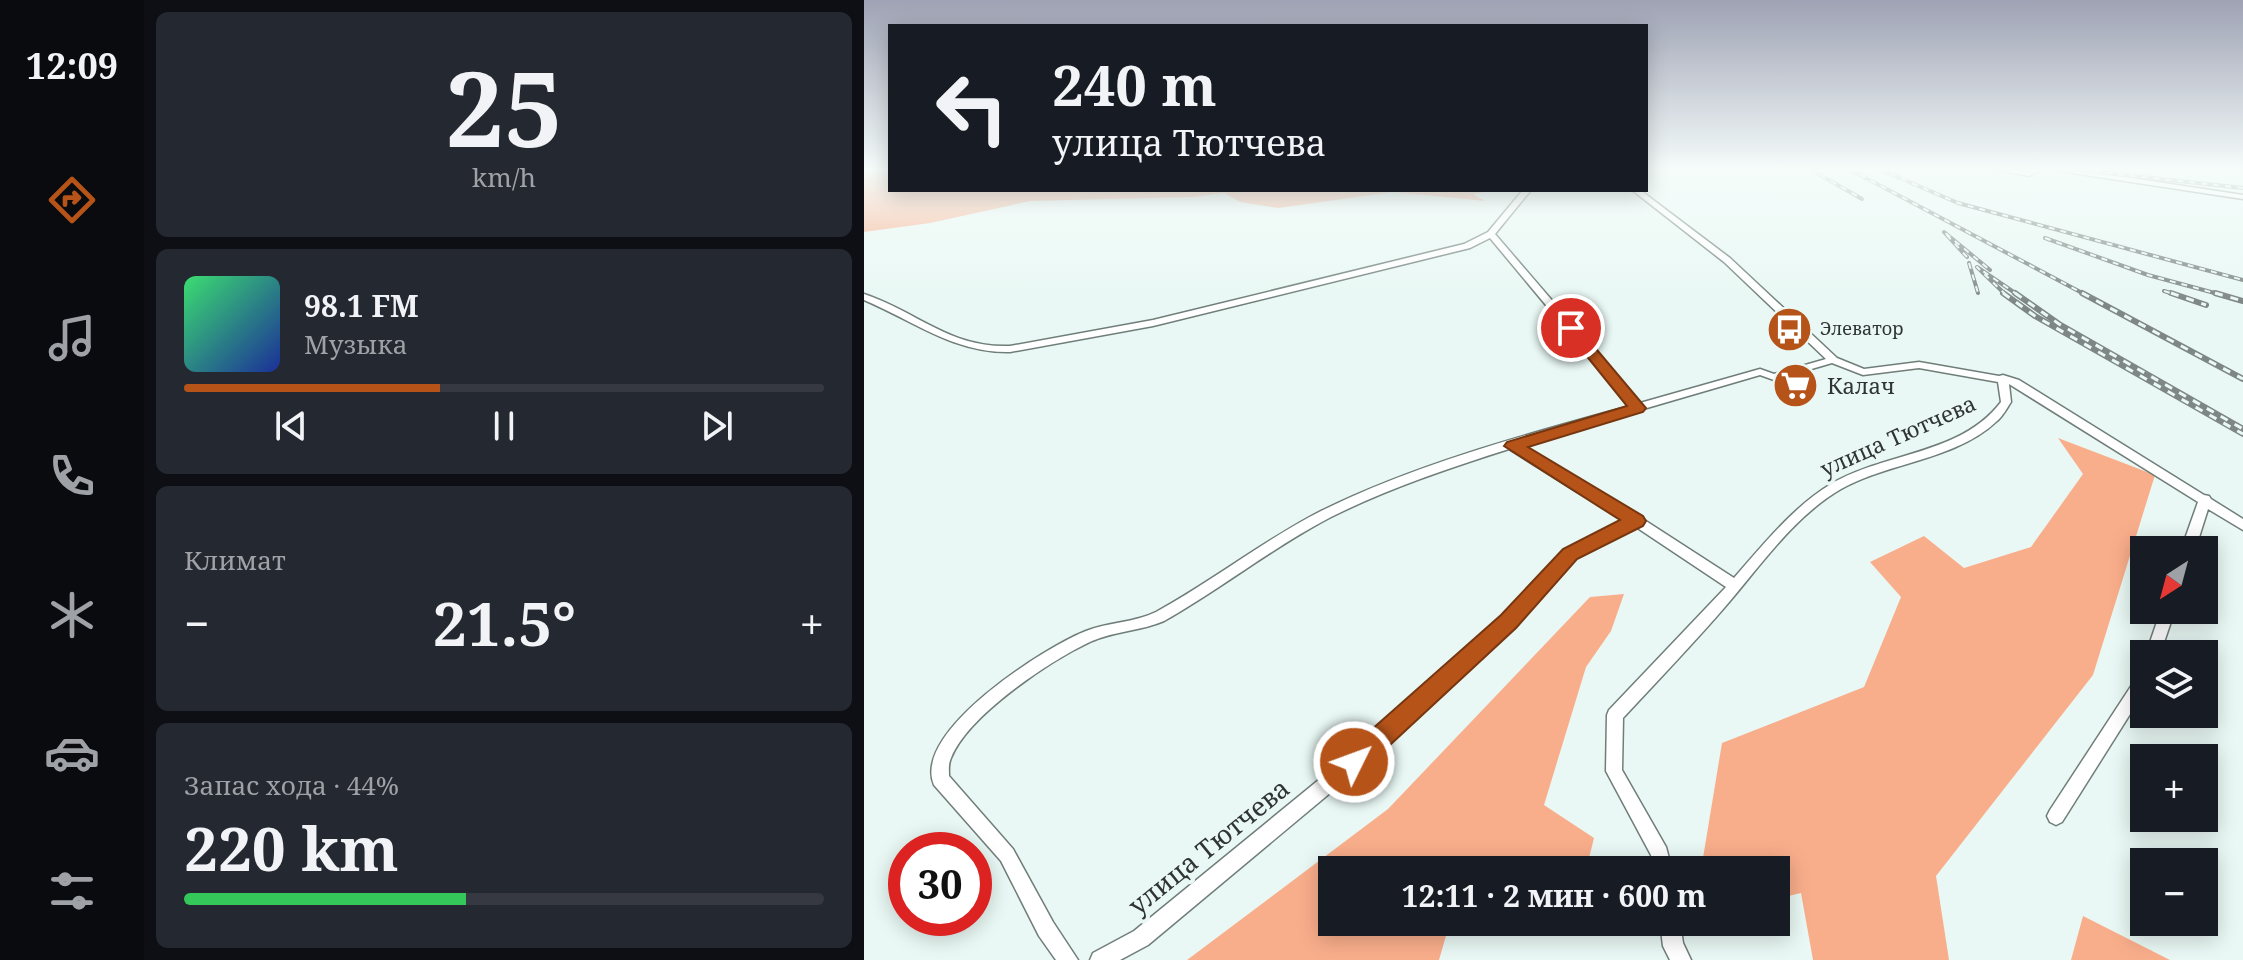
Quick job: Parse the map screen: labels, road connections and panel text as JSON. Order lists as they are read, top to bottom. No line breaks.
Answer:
{"streets":{"street":["улица Тютчева"]},"places":{"bus stop":["Элеватор"],"supermarket":["Калач"]},"north":"bottom left","page":{"tabs":"12:09","tile":[["25","km/h"],"Климат",["Запас хода · 44%","220 km"]],"turn":["240 m","улица Тютчева"],"song":["98.1 FM","Музыка"],"map_buttons":["+","−"],"heat":["−","21.5°","+"],"limit":"30","trip":"12:11 · 2 мин · 600 m"}}
